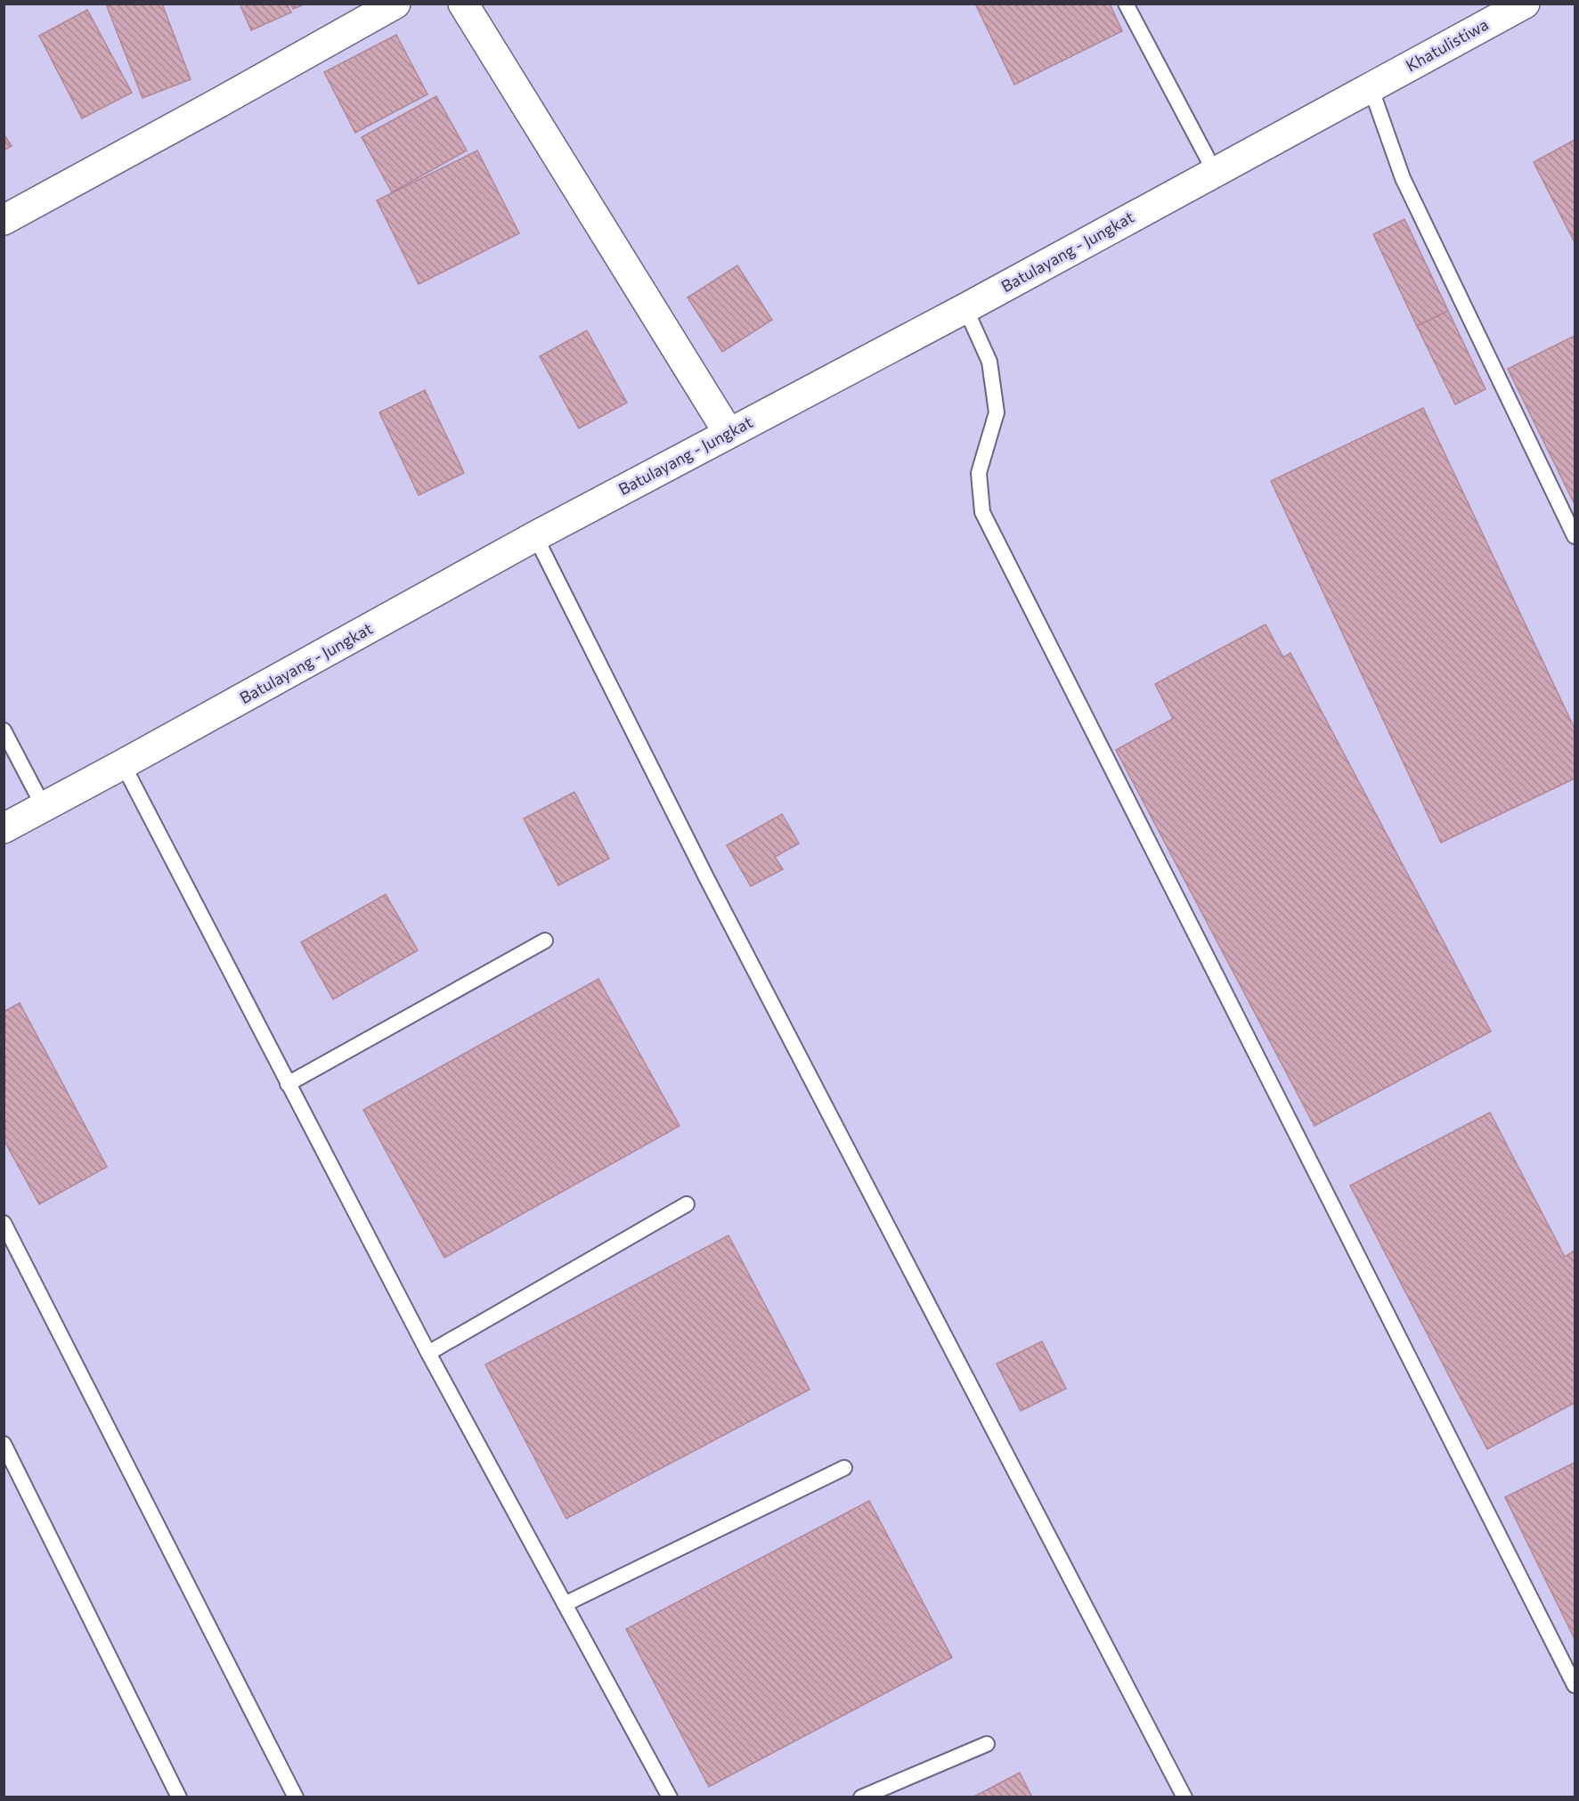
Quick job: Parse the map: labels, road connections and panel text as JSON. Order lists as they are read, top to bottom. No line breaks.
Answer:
{"streets":{"main road":["Khatulistiwa","Batulayang - Jungkat"]},"crossings":[["Khatulistiwa","Batulayang - Jungkat"]]}
